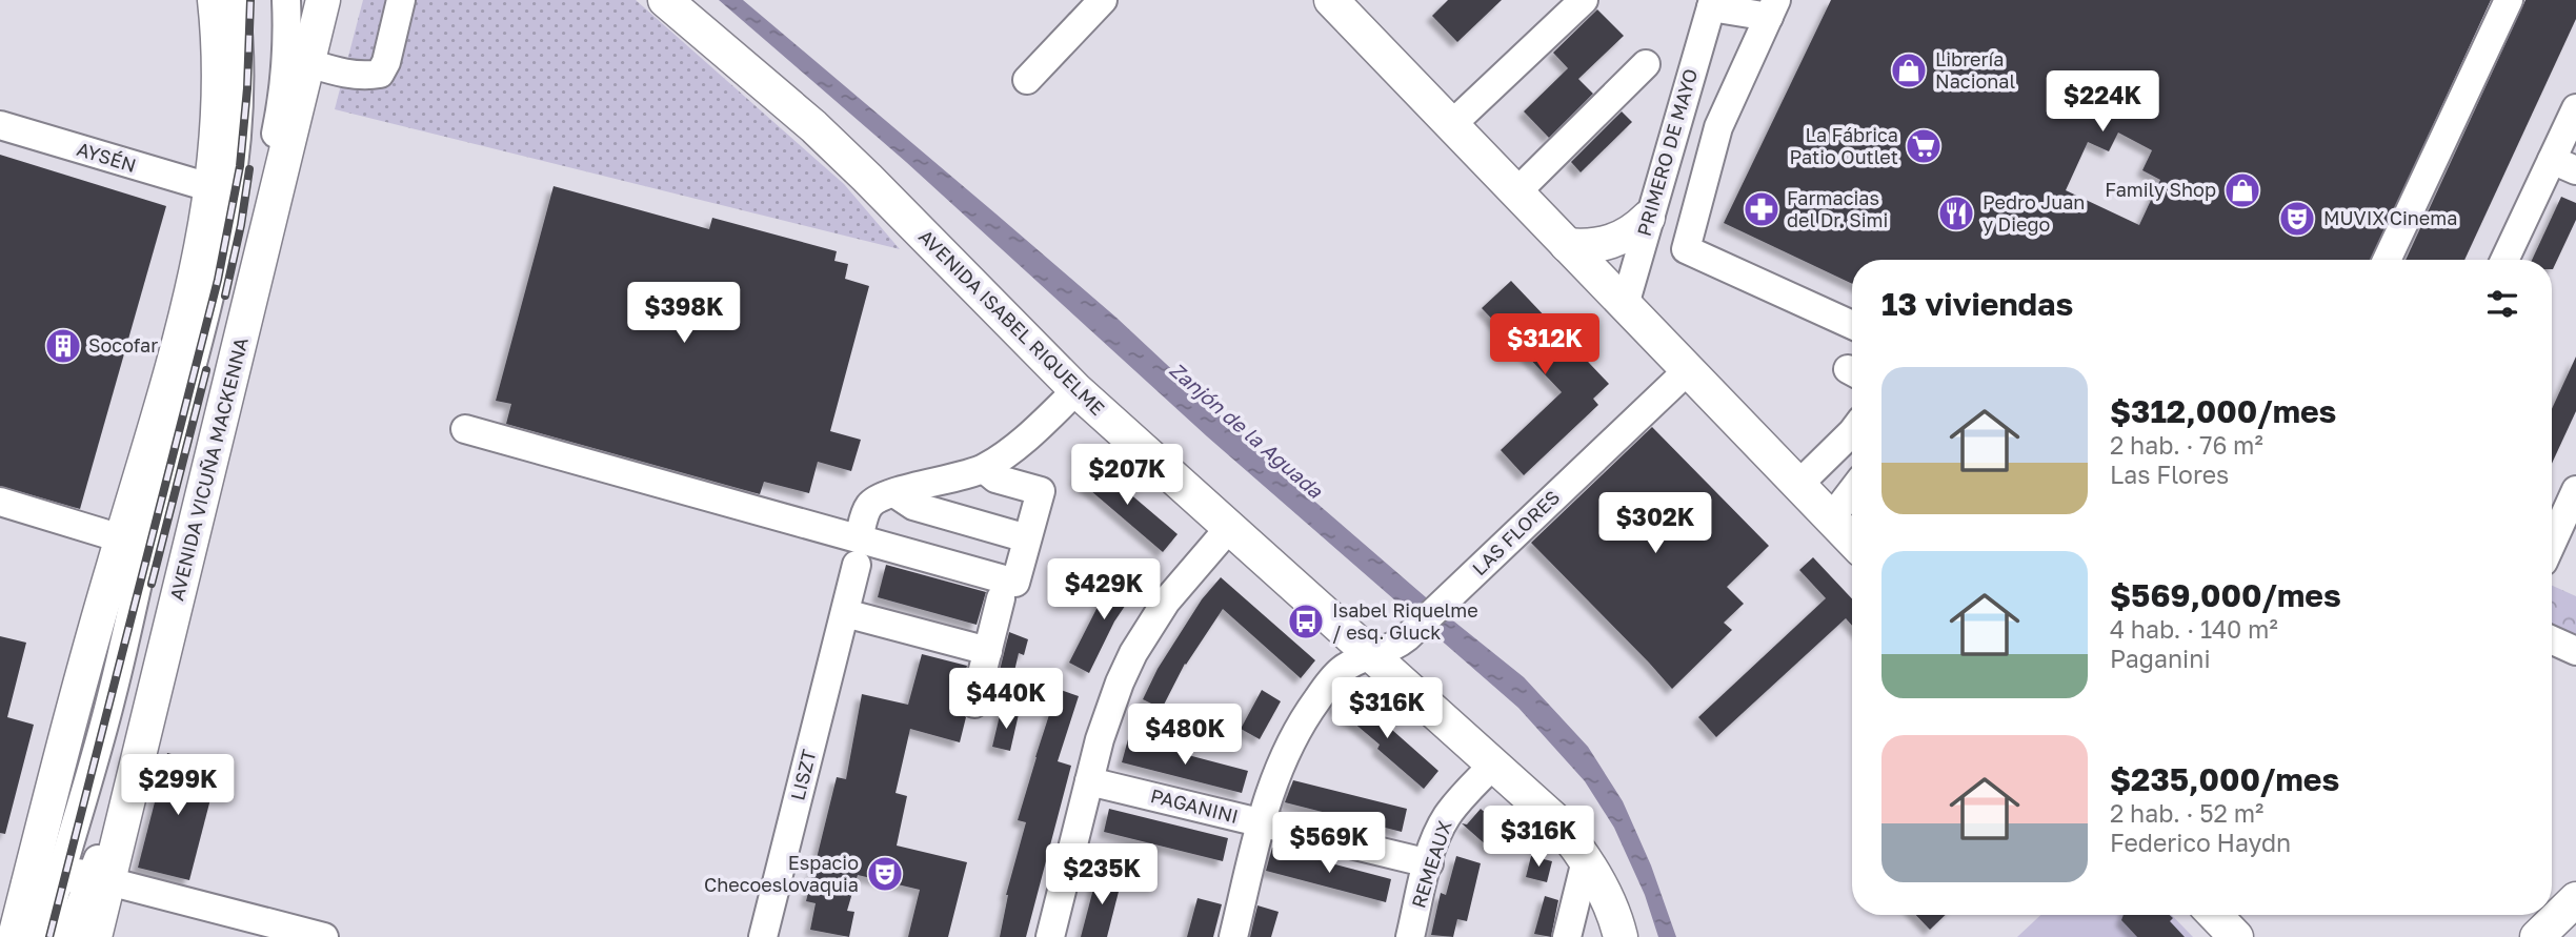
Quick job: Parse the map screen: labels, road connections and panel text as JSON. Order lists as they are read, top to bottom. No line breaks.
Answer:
{"streets":{"main road":["AVENIDA ISABEL RIQUELME","AVENIDA VICUÑA MACKENNA"],"street":["PRIMERO DE MAYO","AYSÉN","LAS FLORES","LISZT","PAGANINI","REMEAUX"]},"crossings":[["AVENIDA ISABEL RIQUELME","LAS FLORES"],["AVENIDA ISABEL RIQUELME","REMEAUX"],["LAS FLORES","PAGANINI"],["PAGANINI","REMEAUX"]],"water":["Zanjón de la Aguada"],"places":{"shop":["Librería Nacional","Family Shop"],"supermarket":["La Fábrica Patio Outlet"],"pharmacy":["Farmacias del Dr. Simi"],"restaurant":["Pedro Juan y Diego"],"theatre":["MUVIX Cinema","Espacio Checoeslovaquia"],"building":["Socofar"],"bus stop":["Isabel Riquelme / esq. Gluck"]},"page":{"price":["$224K","$398K","$312K","$207K","$302K","$429K","$440K","$316K","$480K","$299K","$316K","$569K","$235K"],"heading":"13 viviendas","list":[{"name":"$312,000/mes","note":"2 hab. · 76 m² · Las Flores"},{"name":"$569,000/mes","note":"4 hab. · 140 m² · Paganini"},{"name":"$235,000/mes","note":"2 hab. · 52 m² · Federico Haydn"}]}}
